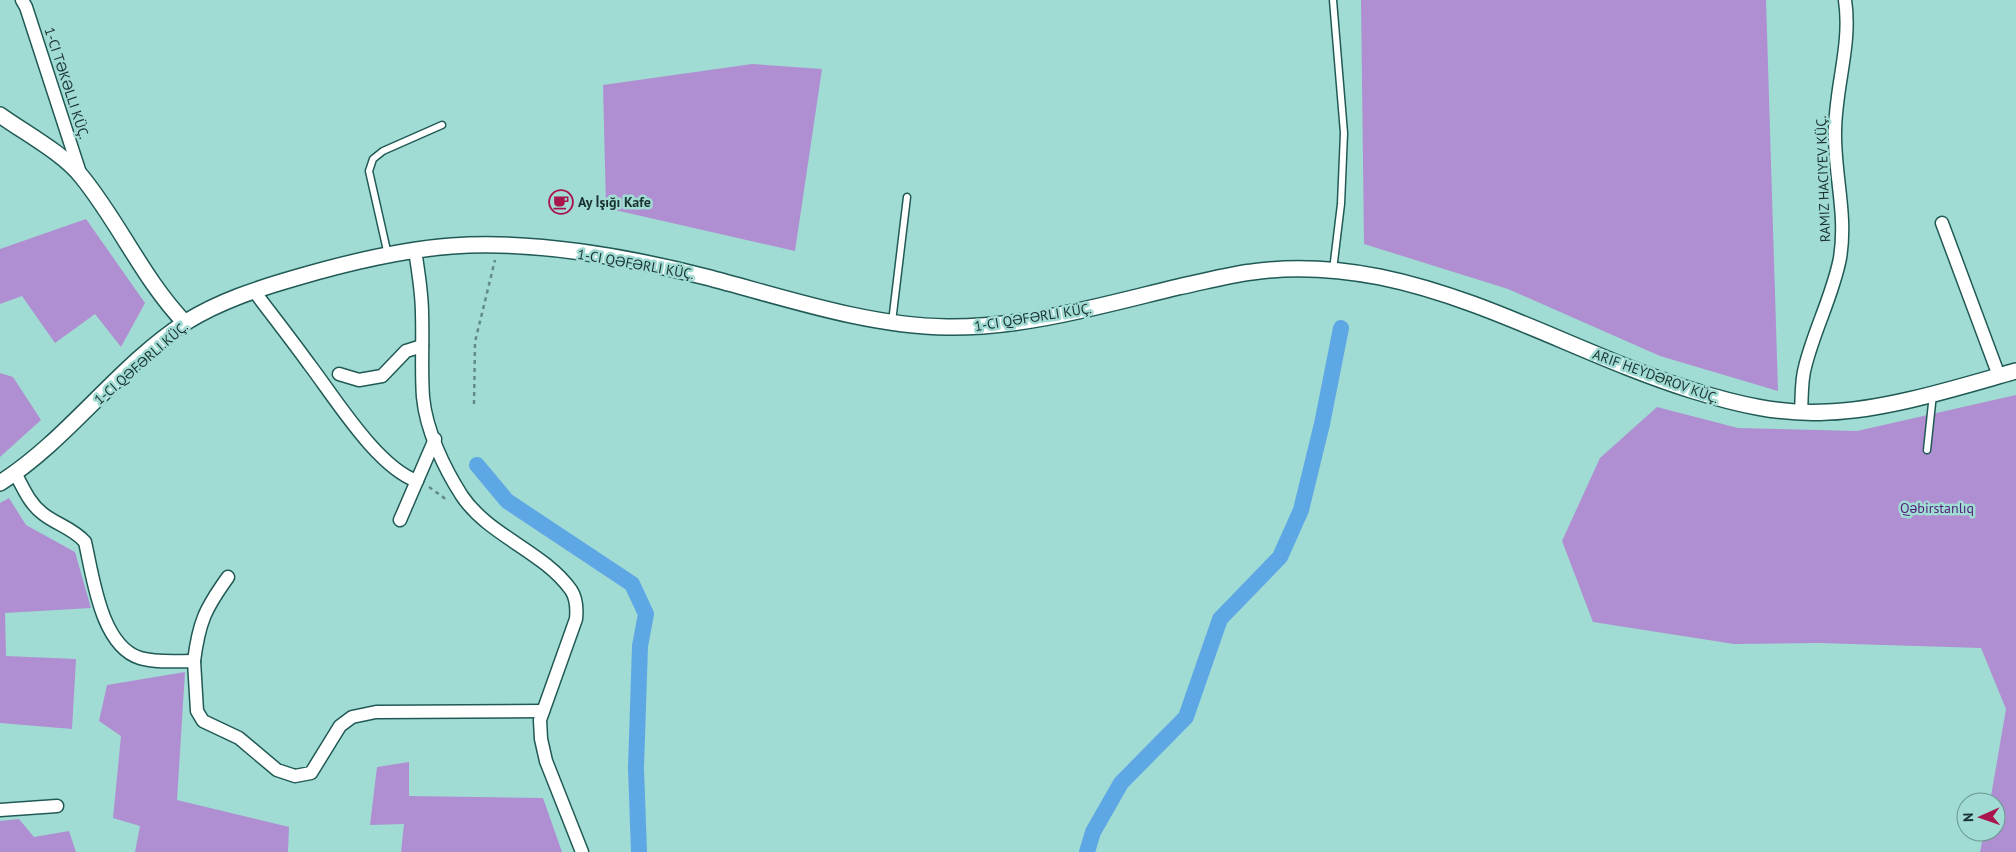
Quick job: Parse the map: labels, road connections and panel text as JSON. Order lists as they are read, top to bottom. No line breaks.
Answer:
{"streets":{"street":["1-CI TƏKƏLLI KÜÇ.","1-CI QƏFƏRLI KÜÇ.","ARIF HEYDƏROV KÜÇ."]},"crossings":[["1-CI QƏFƏRLI KÜÇ.","ARIF HEYDƏROV KÜÇ."]],"parks":["Qəbirstanlıq"],"places":{"cafe":["Ay İşığı Kafe"]},"north":"left"}
